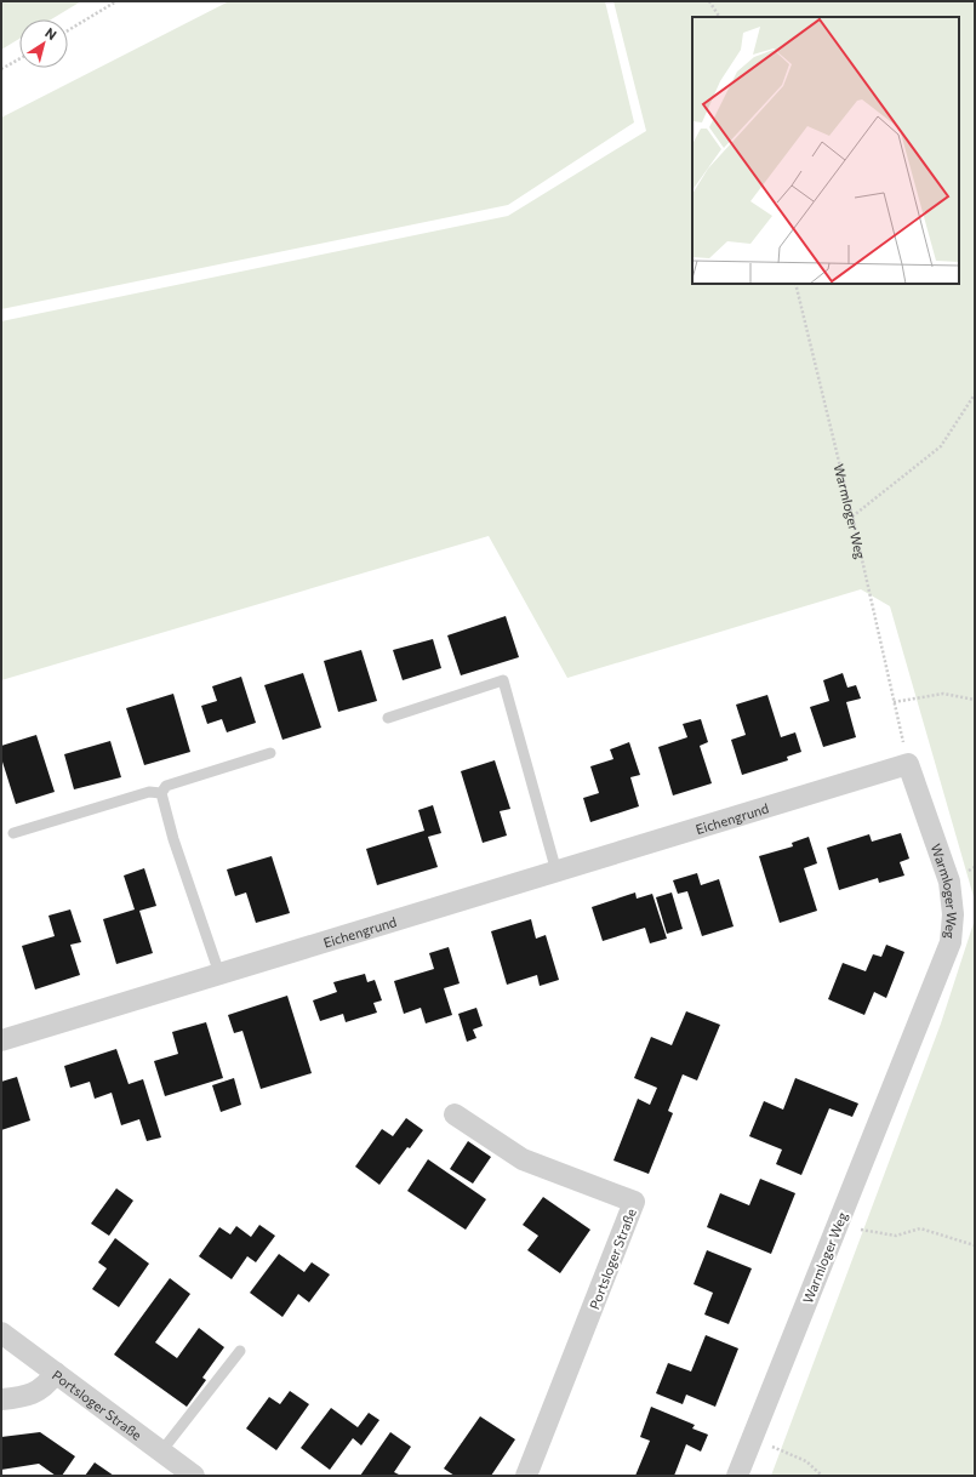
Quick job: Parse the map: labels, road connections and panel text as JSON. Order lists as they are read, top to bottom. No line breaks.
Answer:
{"streets":{"street":["Warmloger Weg","Eichengrund","Portsloger Straße"]},"crossings":[["Warmloger Weg","Eichengrund"]],"north":"top right"}
